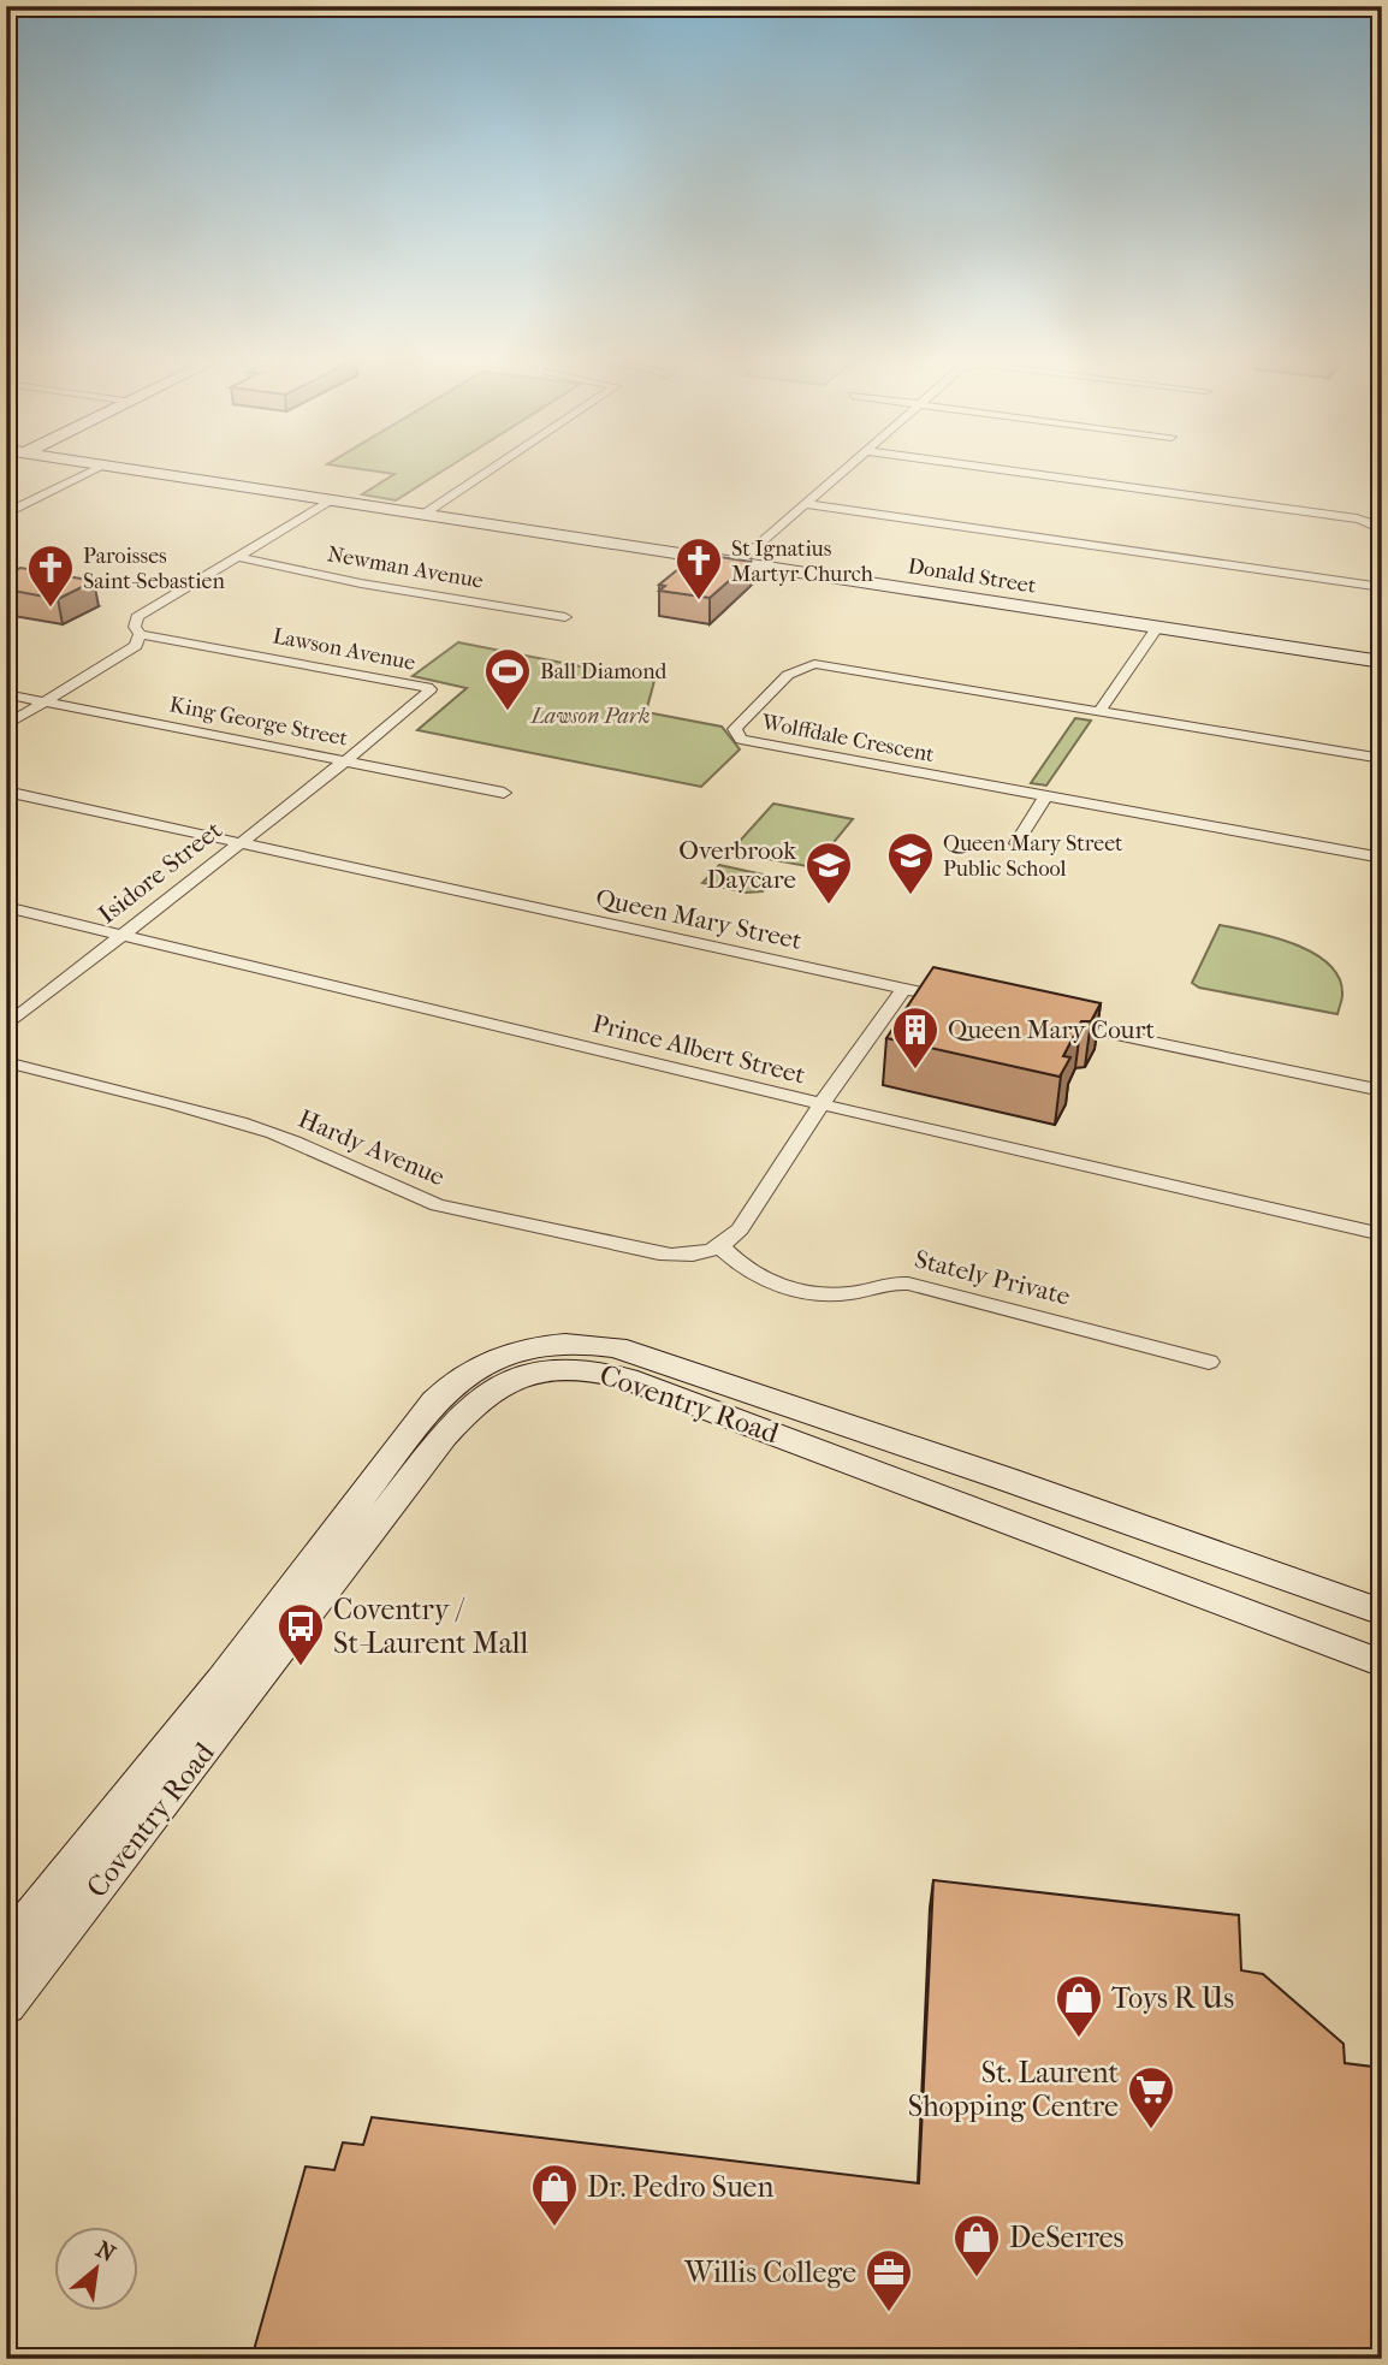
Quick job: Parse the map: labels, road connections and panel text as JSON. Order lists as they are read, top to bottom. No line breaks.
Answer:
{"streets":{"street":["Newman Avenue","Donald Street","Lawson Avenue","King George Street","Wolffdale Crescent","Isidore Street","Queen Mary Street","Prince Albert Street","Hardy Avenue","Stately Private","Coventry Road"]},"crossings":[["Lawson Avenue","King George Street"],["Lawson Avenue","Isidore Street"],["King George Street","Isidore Street"],["Isidore Street","Queen Mary Street"],["Isidore Street","Prince Albert Street"],["Hardy Avenue","Stately Private"]],"parks":["Lawson Park"],"places":{"church":["St Ignatius Martyr Church","Paroisses Saint-Sebastien"],"sports":["Ball Diamond"],"school or university":["Queen Mary Street Public School","Overbrook Daycare"],"building":["Queen Mary Court"],"bus stop":["Coventry / St-Laurent Mall"],"shop":["Toys R Us","Dr. Pedro Suen","DeSerres"],"supermarket":["St. Laurent Shopping Centre"],"office":["Willis College"]},"north":"top right"}
